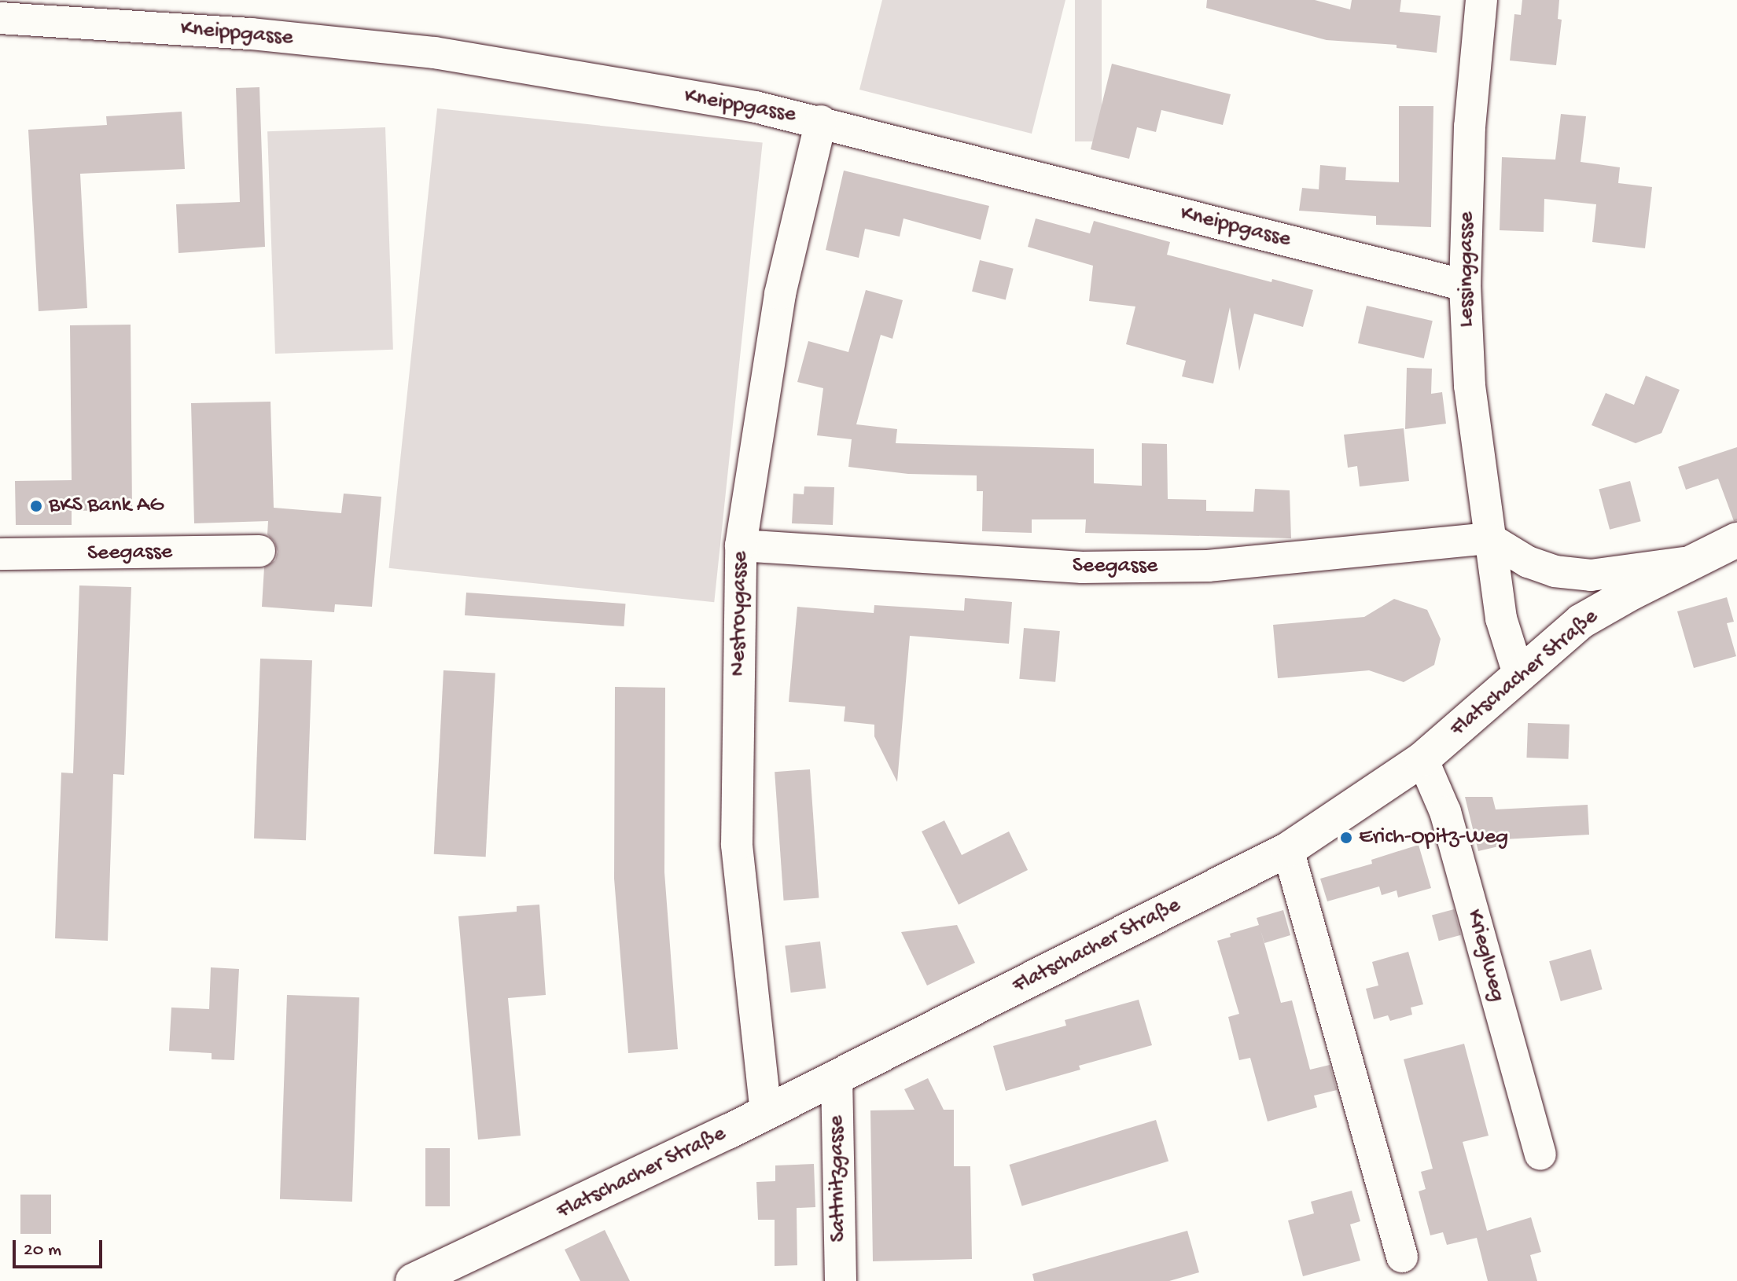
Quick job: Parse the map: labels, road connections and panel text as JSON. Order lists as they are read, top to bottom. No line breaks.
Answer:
{"streets":{"street":["Kneippgasse","Lessinggasse","Seegasse","Nestroygasse","Flatschacher Straße","Krieglweg","Sattnitzgasse"]},"crossings":[["Kneippgasse","Lessinggasse"],["Kneippgasse","Nestroygasse"],["Lessinggasse","Seegasse"],["Lessinggasse","Flatschacher Straße"],["Seegasse","Nestroygasse"],["Nestroygasse","Flatschacher Straße"],["Flatschacher Straße","Krieglweg"],["Flatschacher Straße","Sattnitzgasse"]],"places":["BKS Bank AG","Erich-Opitz-Weg"],"scale_bar":"20 m"}
